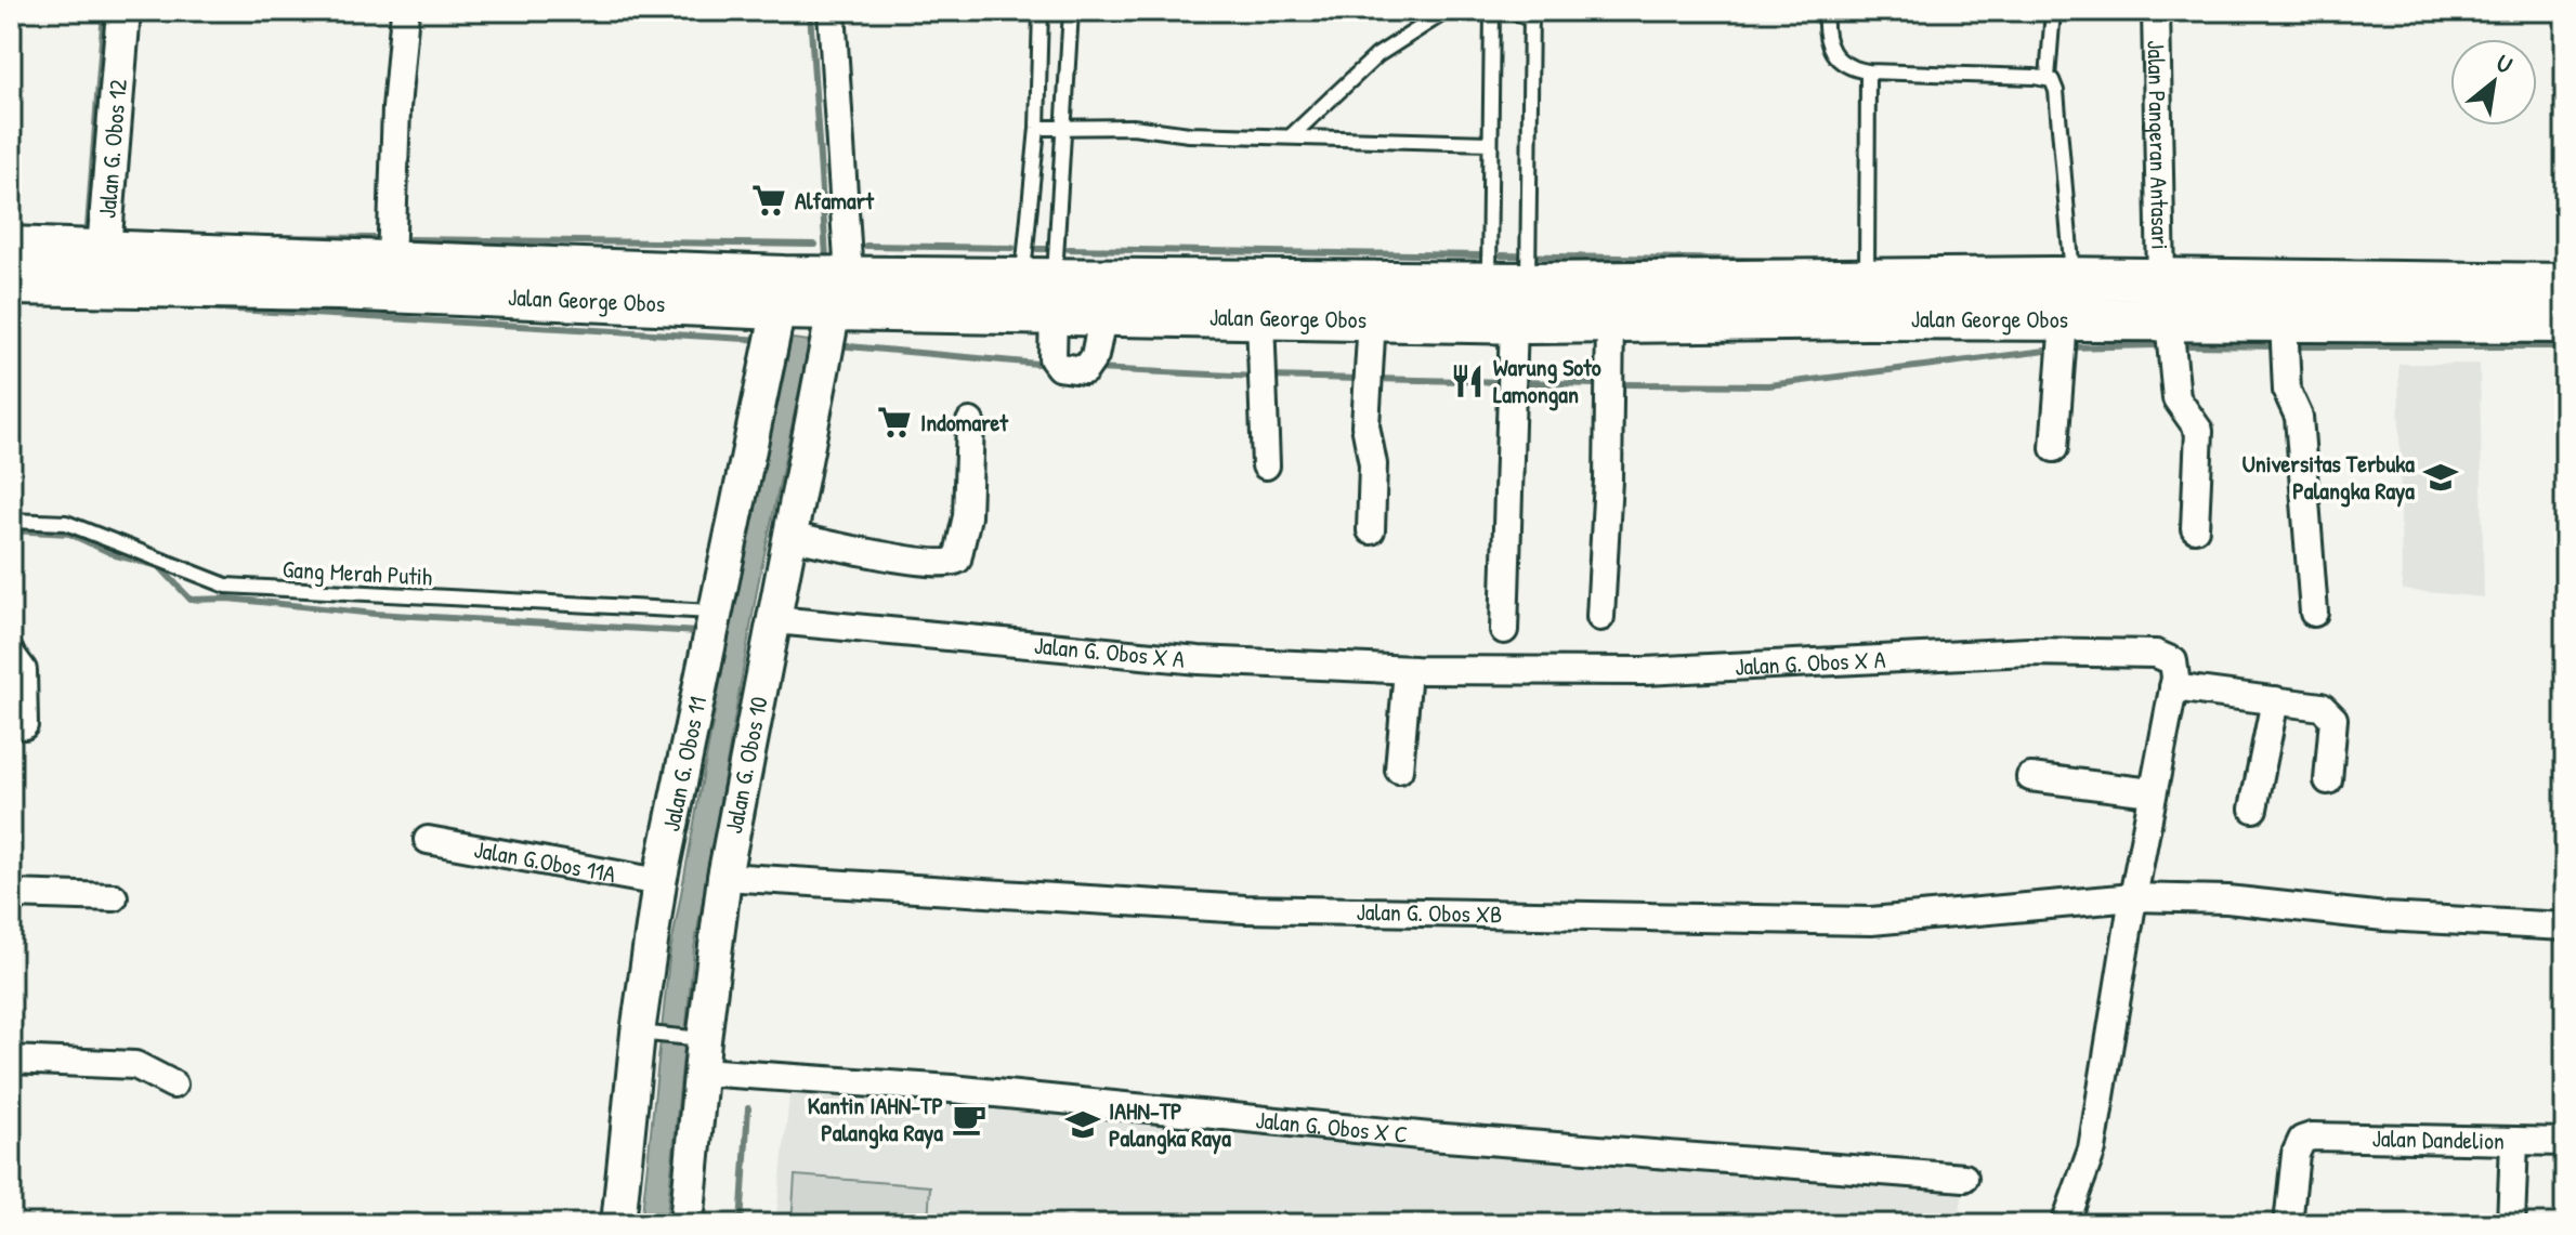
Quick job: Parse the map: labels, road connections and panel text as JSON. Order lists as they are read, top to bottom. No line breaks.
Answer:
{"streets":{"main road":["Jalan George Obos"],"street":["Jalan Pangeran Antasari","Jalan G. Obos 12","Jalan G. Obos X A","Jalan G. Obos 11","Jalan G. Obos 10","Jalan G.Obos 11A","Jalan G. Obos XB","Jalan G. Obos X C","Jalan Dandelion"],"lane":["Gang Merah Putih"]},"crossings":[["Jalan Pangeran Antasari","Jalan George Obos"],["Jalan G. Obos 12","Jalan George Obos"],["Jalan George Obos","Jalan G. Obos 11"],["Jalan George Obos","Jalan G. Obos 10"],["Gang Merah Putih","Jalan G. Obos 11"],["Jalan G. Obos X A","Jalan G. Obos 10"],["Jalan G. Obos 11","Jalan G.Obos 11A"],["Jalan G. Obos 10","Jalan G. Obos XB"],["Jalan G. Obos 10","Jalan G. Obos X C"]],"places":{"supermarket":["Alfamart","Indomaret"],"restaurant":["Warung Soto Lamongan"],"school or university":["Universitas Terbuka Palangka Raya","IAHN-TP Palangka Raya"],"cafe":["Kantin IAHN-TP Palangka Raya"]},"north":"top right"}
